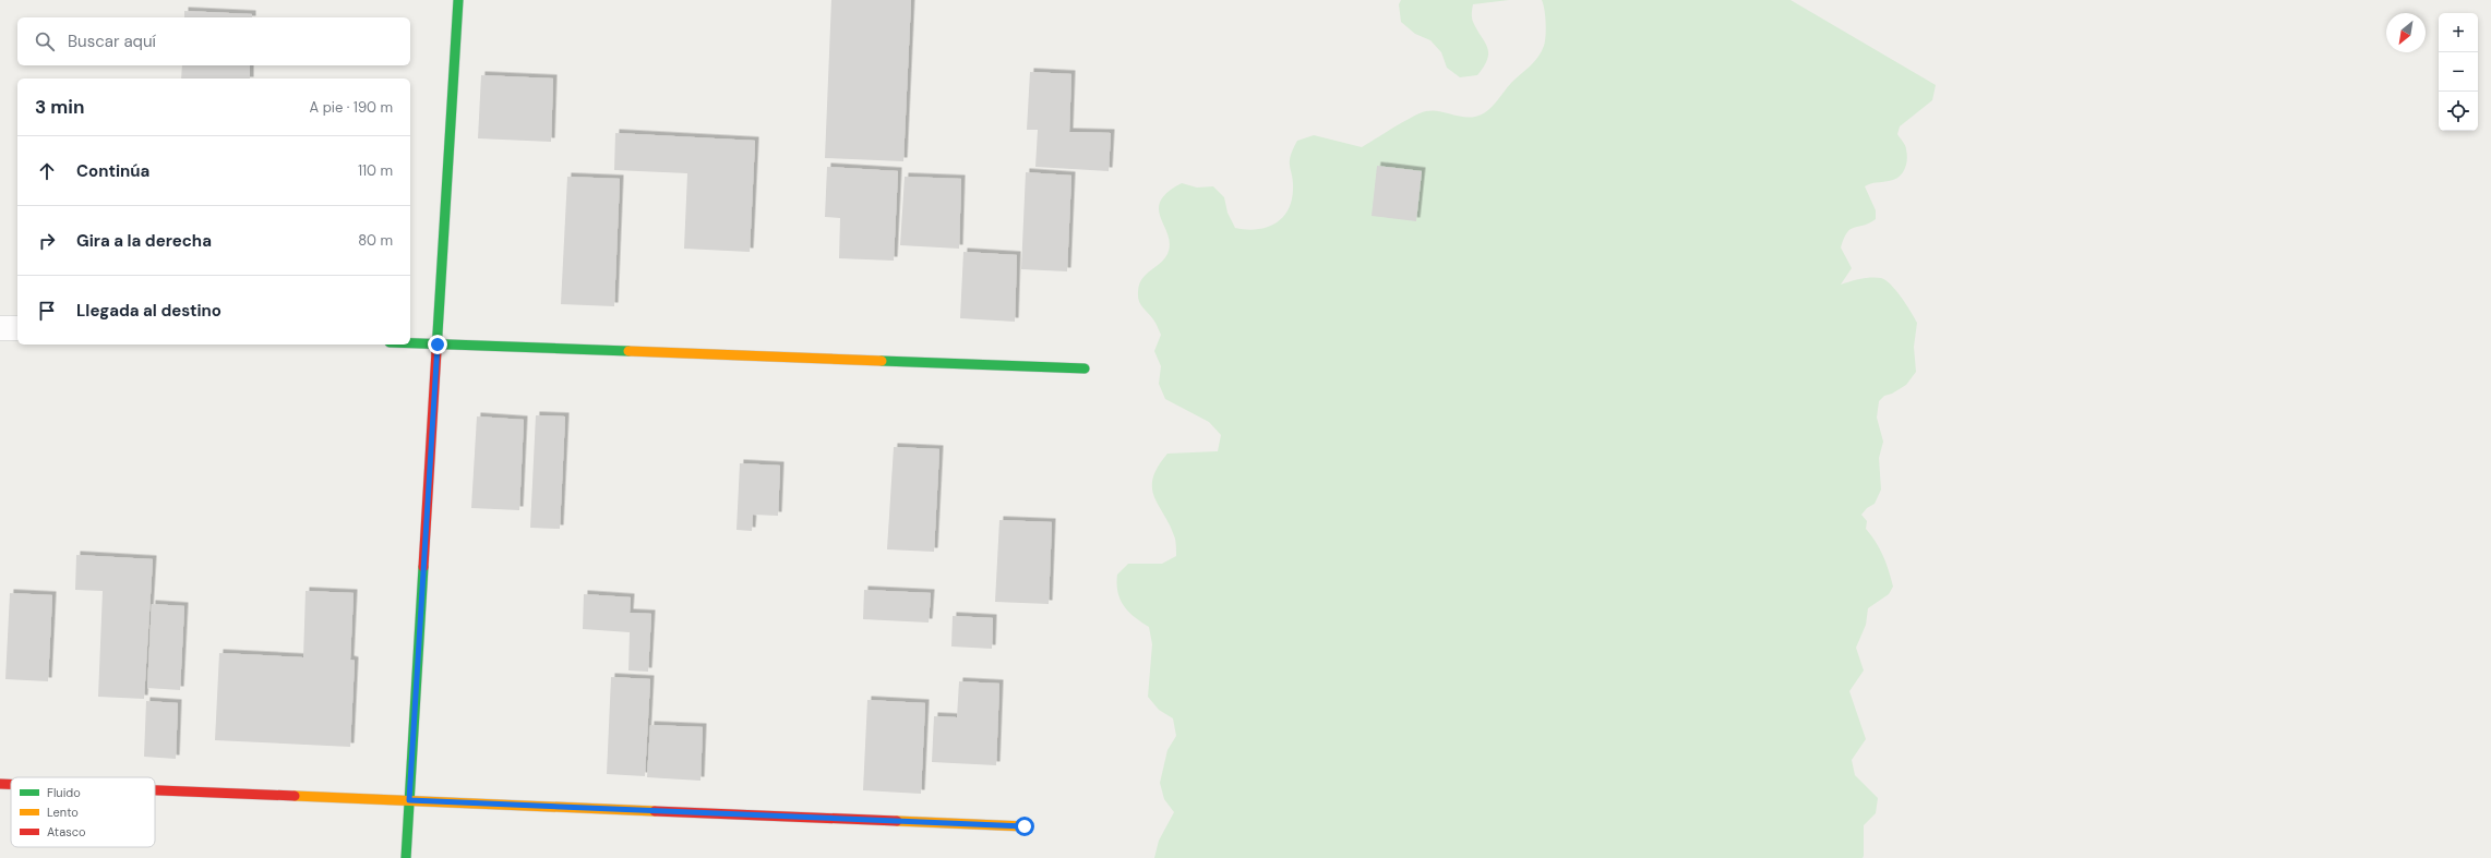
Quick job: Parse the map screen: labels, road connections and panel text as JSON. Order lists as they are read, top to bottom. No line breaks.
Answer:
{"legend":["Fluido","Lento","Atasco"],"north":"bottom left","page":{"map_buttons":["+","−"],"search":"Buscar aquí","heading":["3 min","A pie · 190 m"],"list":[["Continúa","110 m"],["Gira a la derecha","80 m"],"Llegada al destino"]}}
